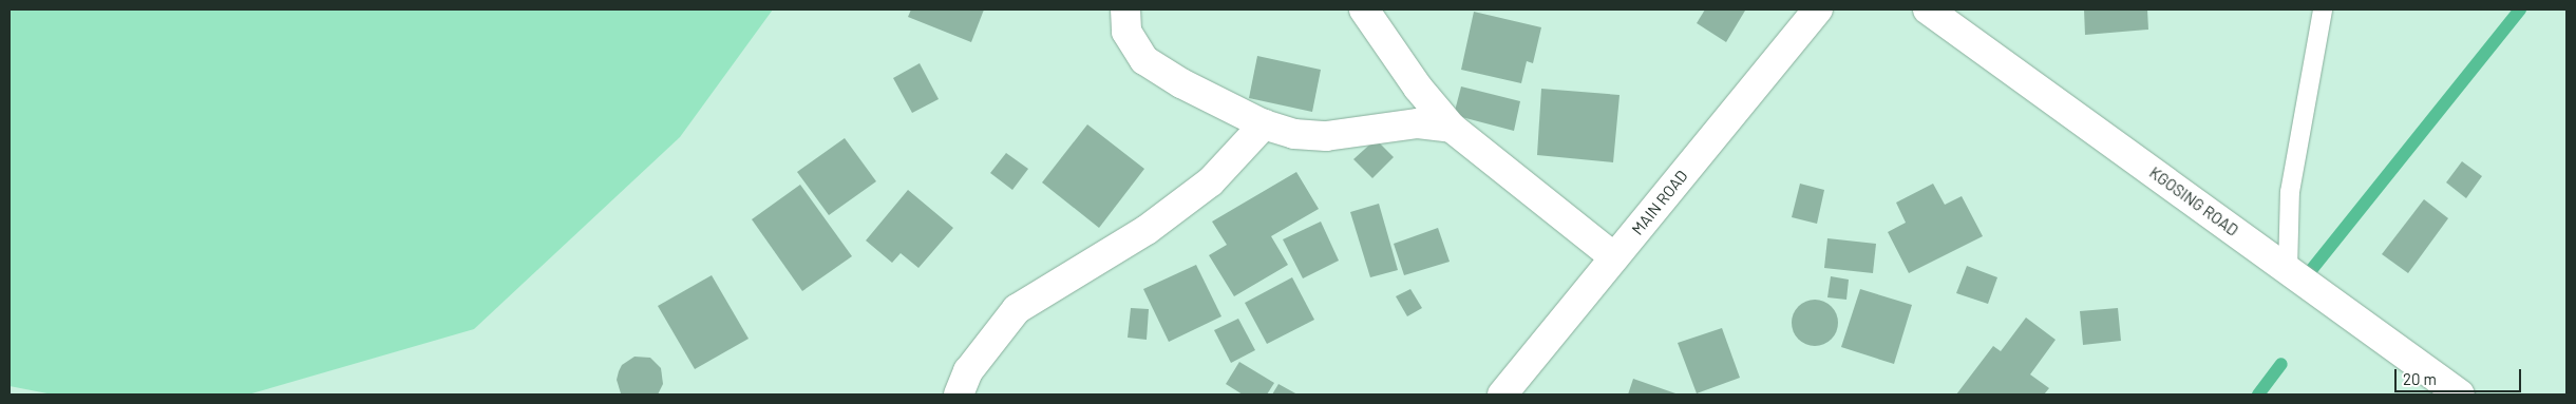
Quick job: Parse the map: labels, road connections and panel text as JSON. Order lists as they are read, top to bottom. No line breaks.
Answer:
{"streets":{"street":["KGOSING ROAD","MAIN ROAD"]},"scale_bar":"20 m"}
